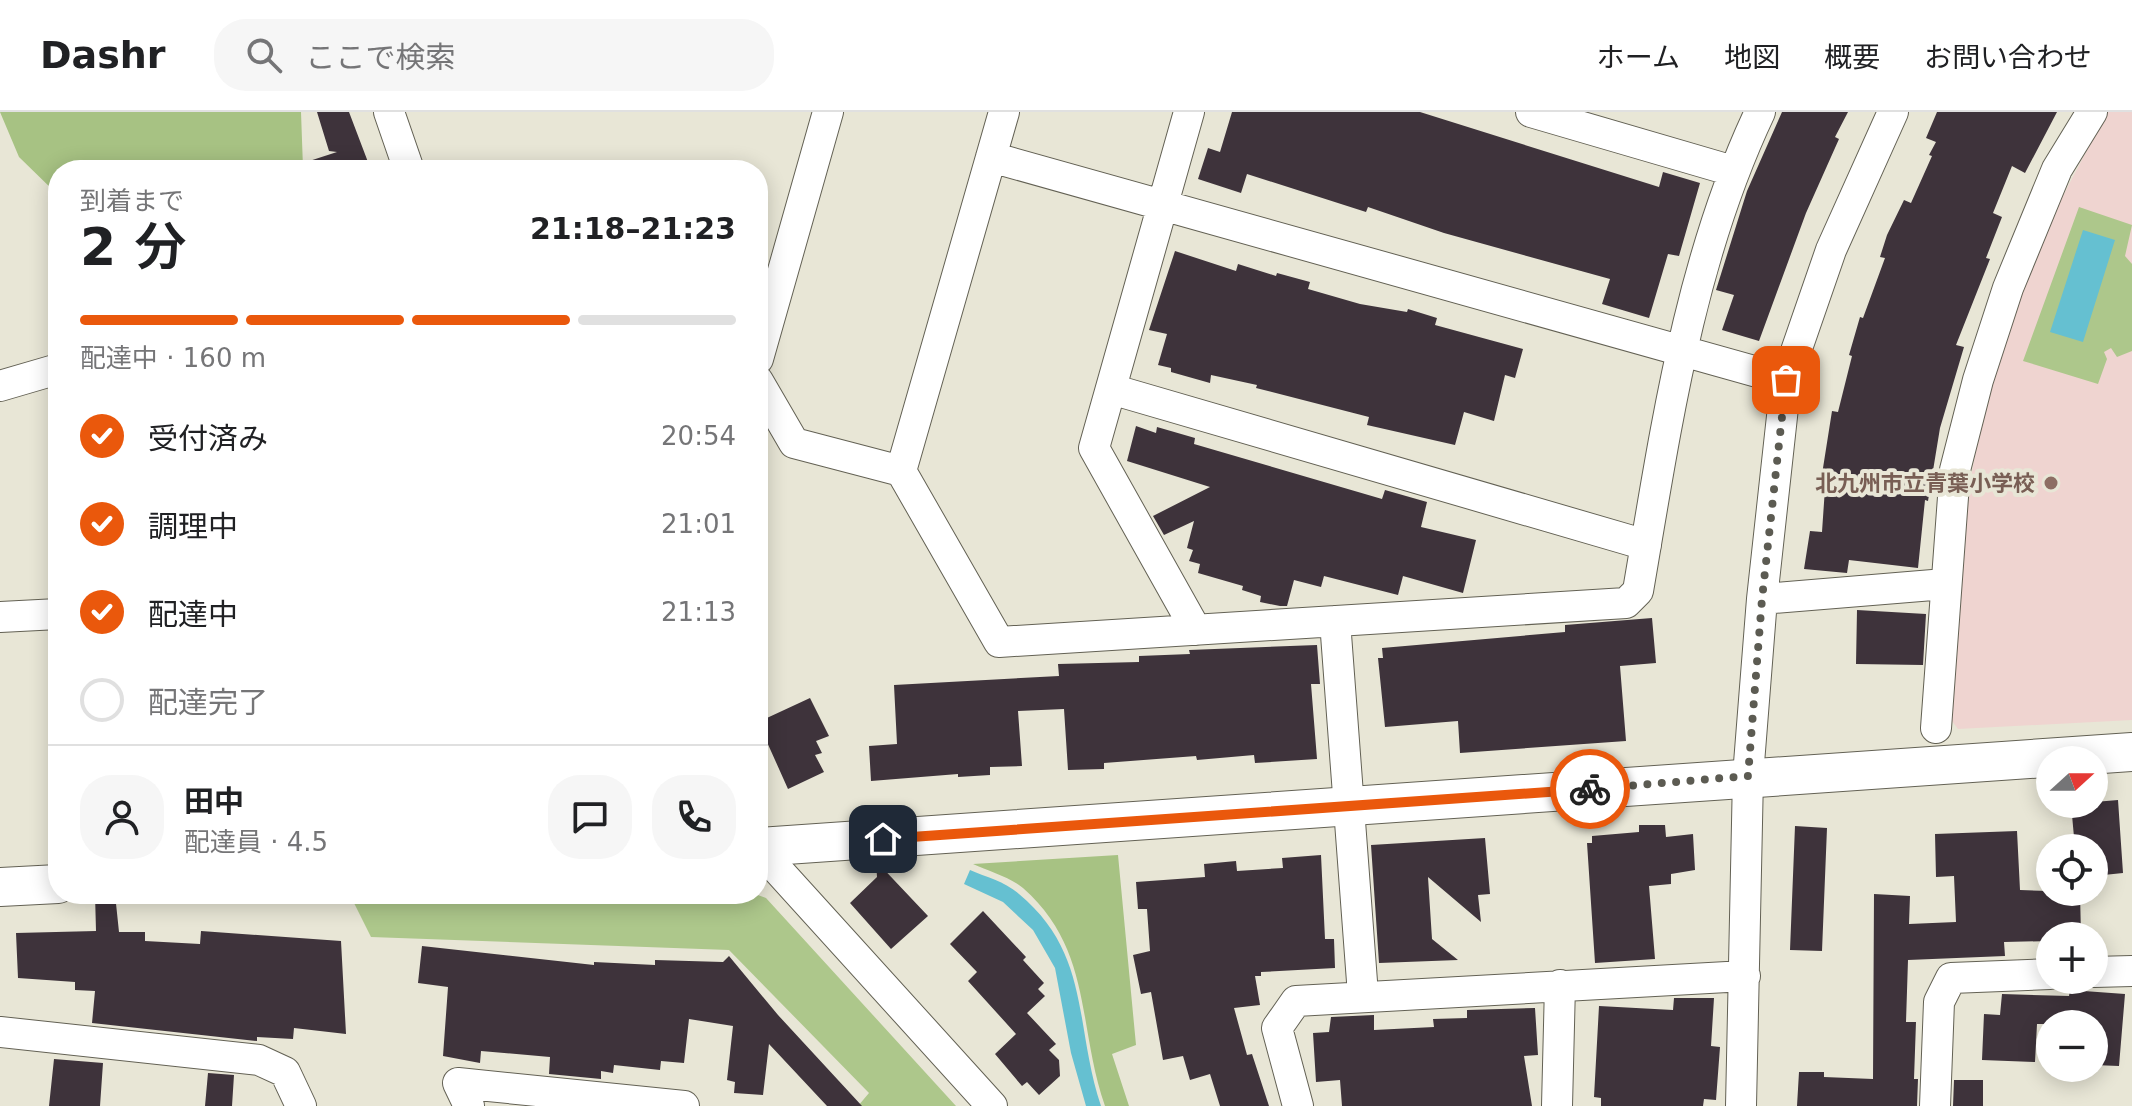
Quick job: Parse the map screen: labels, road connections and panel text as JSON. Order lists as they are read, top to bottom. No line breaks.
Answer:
{"places":["北九州市立青葉小学校"],"north":"right","page":{"header":"Dashr","search":"ここで検索","nav":["ホーム","地図","概要","お問い合わせ"],"heading":["2 分","到着まで","21:18–21:23"],"panel":["田中","配達員 · 4.5"],"bar":"配達中 · 160 m","list":[["受付済み","20:54"],["調理中","21:01"],["配達中","21:13"],"配達完了"],"map_buttons":["+","−"]}}
